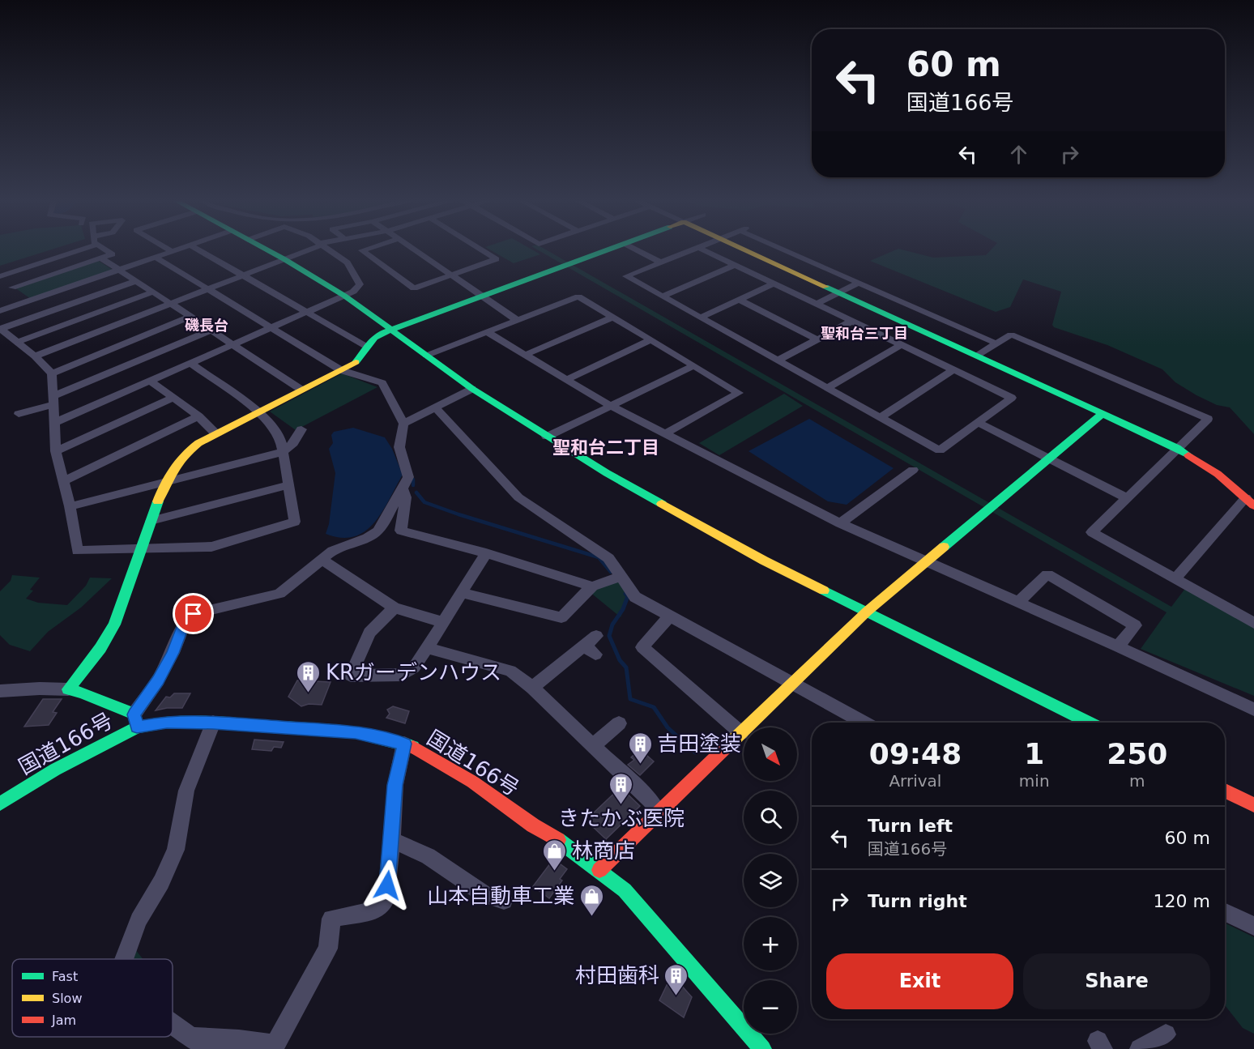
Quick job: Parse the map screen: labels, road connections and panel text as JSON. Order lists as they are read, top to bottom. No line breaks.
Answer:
{"streets":{"main road":["国道166号"]},"districts":["磯長台","聖和台三丁目","聖和台二丁目"],"places":{"building":["KRガーデンハウス","吉田塗装","きたかぶ医院","村田歯科"],"shop":["林商店","山本自動車工業"]},"legend":["Fast","Slow","Jam"],"north":"bottom right","page":{"turn":["60 m","国道166号"],"eta":["09:48","Arrival","1","min","250","m"],"map_buttons":["+","−"],"list":[{"name":"Turn left","note":"国道166号","value":"60 m"},{"name":"Turn right","value":"120 m"}],"buttons":["Exit","Share"]}}
